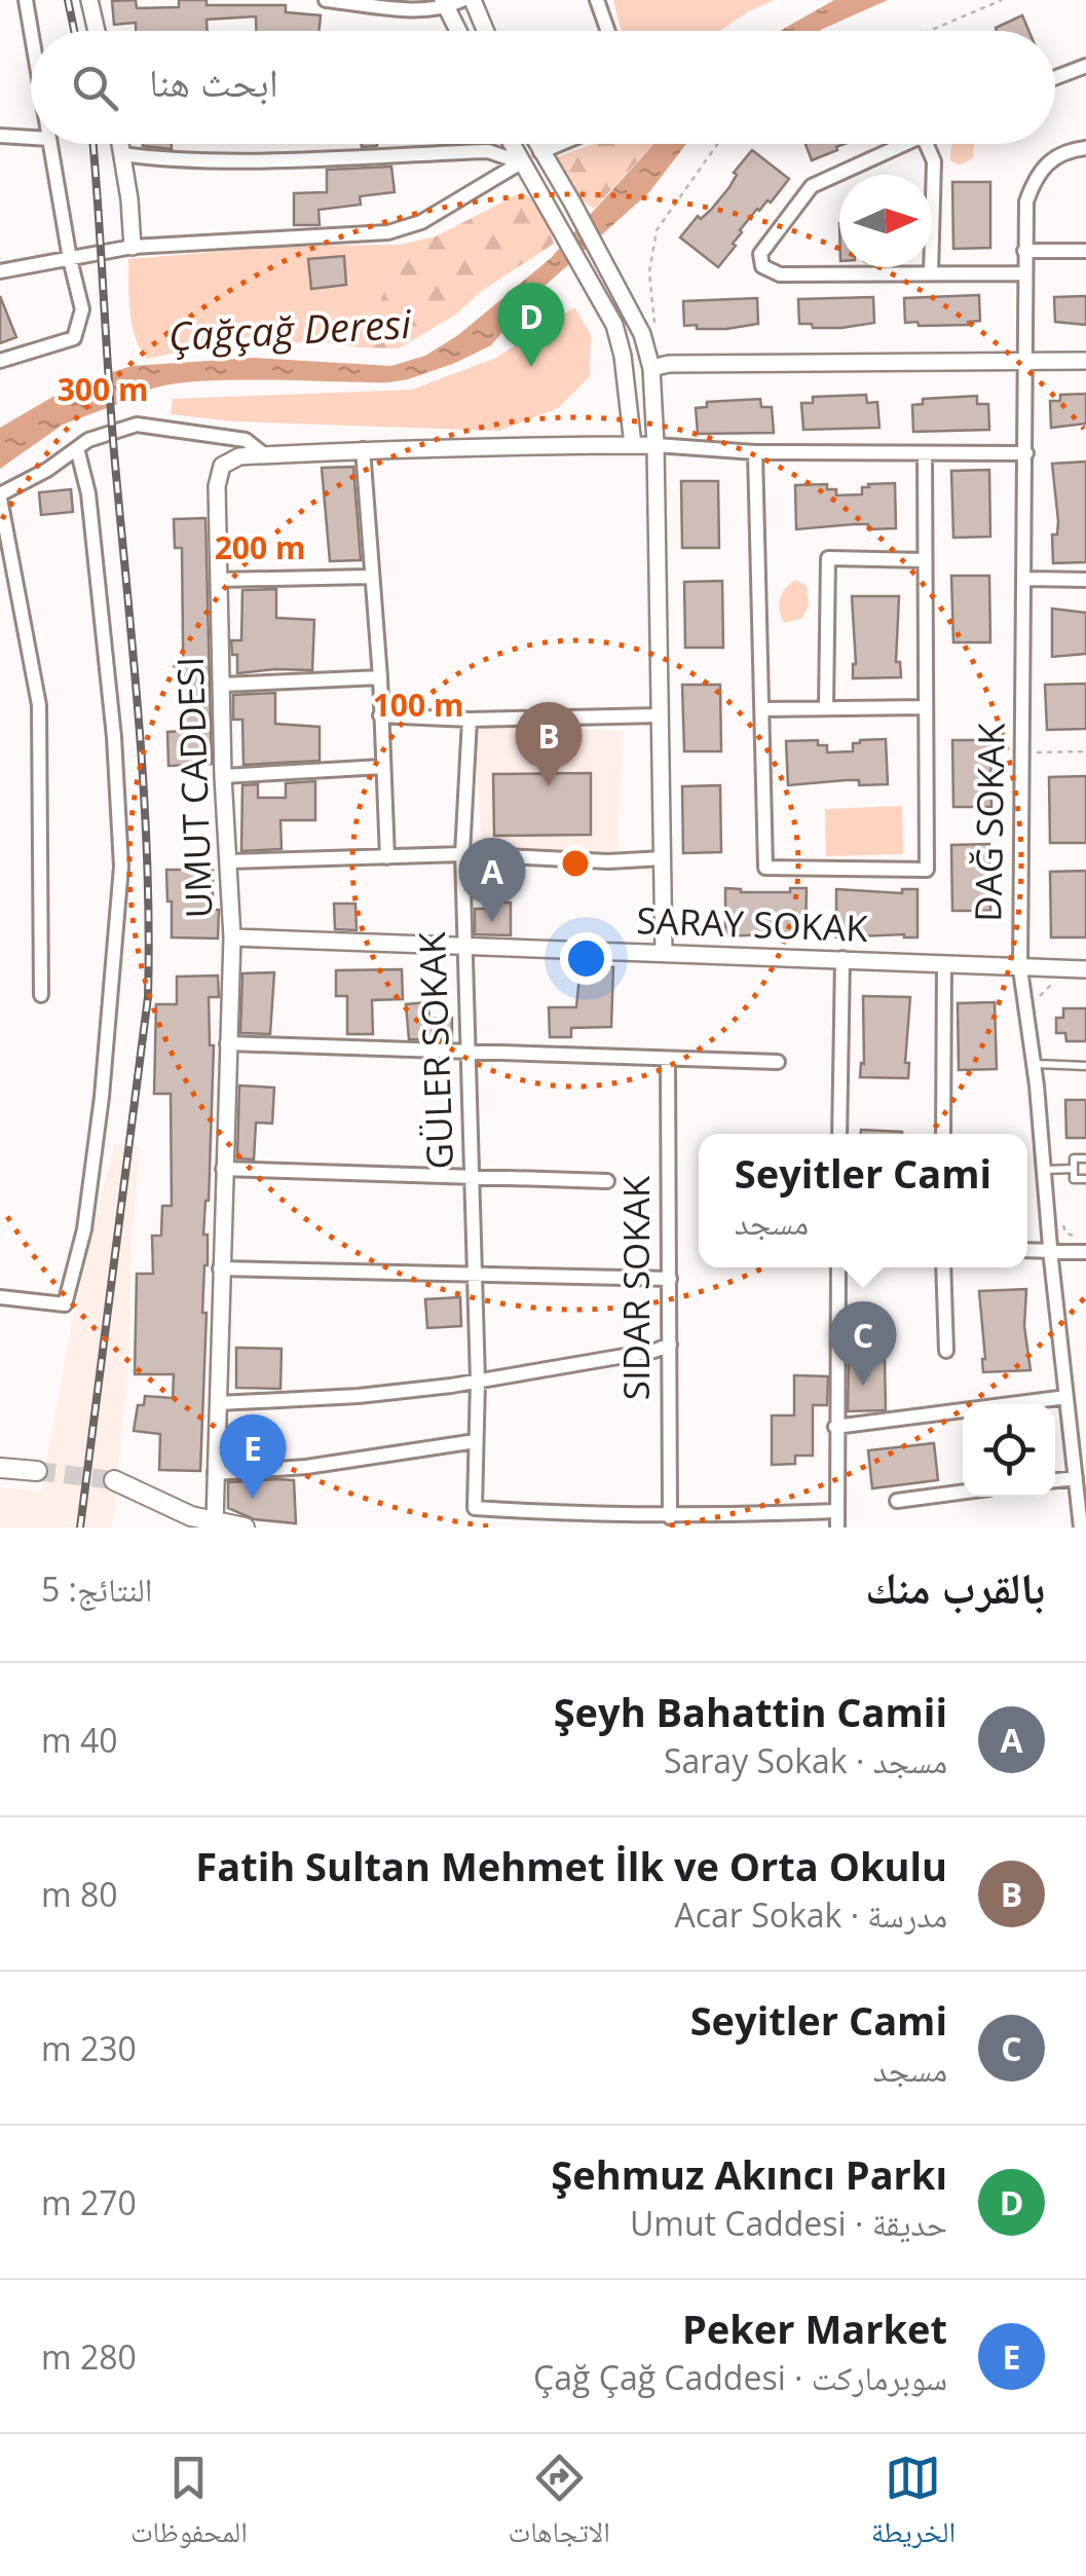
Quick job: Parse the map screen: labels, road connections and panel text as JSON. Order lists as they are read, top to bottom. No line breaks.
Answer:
{"streets":{"street":["UMUT CADDESI","DAĞ SOKAK","SARAY SOKAK","GÜLER SOKAK","SIDAR SOKAK"]},"crossings":[["UMUT CADDESI","SARAY SOKAK"],["DAĞ SOKAK","SARAY SOKAK"],["SARAY SOKAK","GÜLER SOKAK"],["GÜLER SOKAK","SIDAR SOKAK"]],"water":["Çağçağ Deresi"],"north":"right","page":{"search":"ابحث هنا","pins":["D","B","A","C","E"],"popup":["Seyitler Cami","مسجد"],"heading":["بالقرب منك","النتائج: 5"],"list":[{"mark":"A","name":"Şeyh Bahattin Camii","note":"مسجد · Saray Sokak","value":"40 m"},{"mark":"B","name":"Fatih Sultan Mehmet İlk ve Orta Okulu","note":"مدرسة · Acar Sokak","value":"80 m"},{"mark":"C","name":"Seyitler Cami","note":"مسجد","value":"230 m"},{"mark":"D","name":"Şehmuz Akıncı Parkı","note":"حديقة · Umut Caddesi","value":"270 m"},{"mark":"E","name":"Peker Market","note":"سوبرماركت · Çağ Çağ Caddesi","value":"280 m"}],"nav":["الخريطة","الاتجاهات","المحفوظات"]},"rings":["300 m","200 m","100 m"]}
